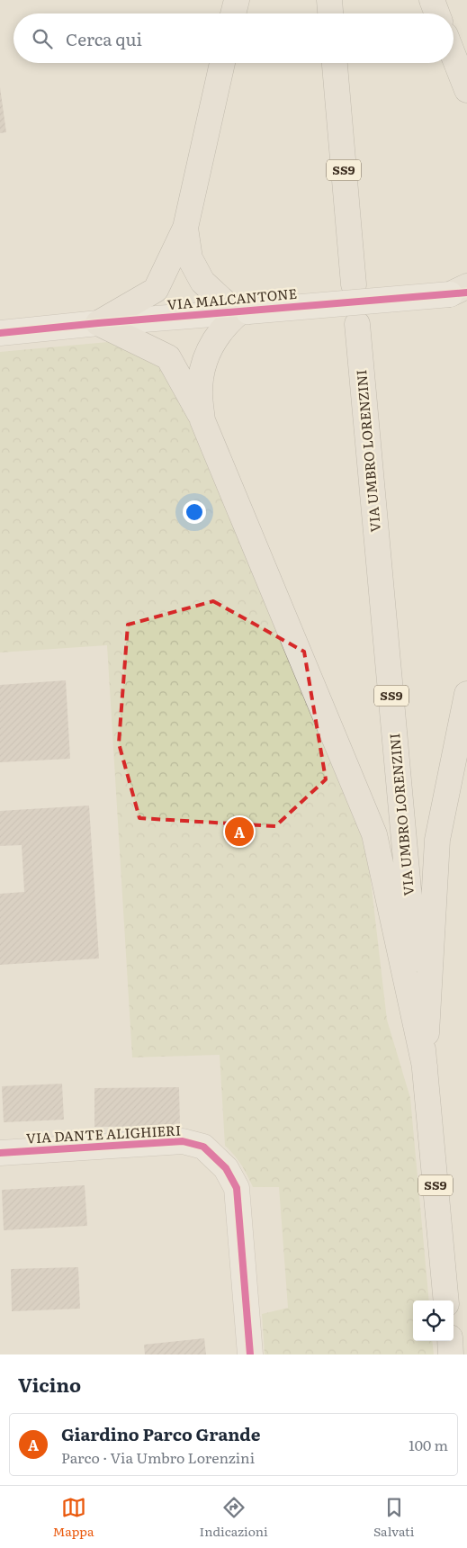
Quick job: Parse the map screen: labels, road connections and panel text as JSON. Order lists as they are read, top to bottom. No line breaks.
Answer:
{"streets":{"main road":["SS9","VIA UMBRO LORENZINI"],"street":["VIA MALCANTONE","VIA DANTE ALIGHIERI"]},"page":{"search":"Cerca qui","pins":"A","heading":"Vicino","list":[{"mark":"A","name":"Giardino Parco Grande","note":"Parco · Via Umbro Lorenzini","value":"100 m"}],"nav":["Mappa","Indicazioni","Salvati"]}}
